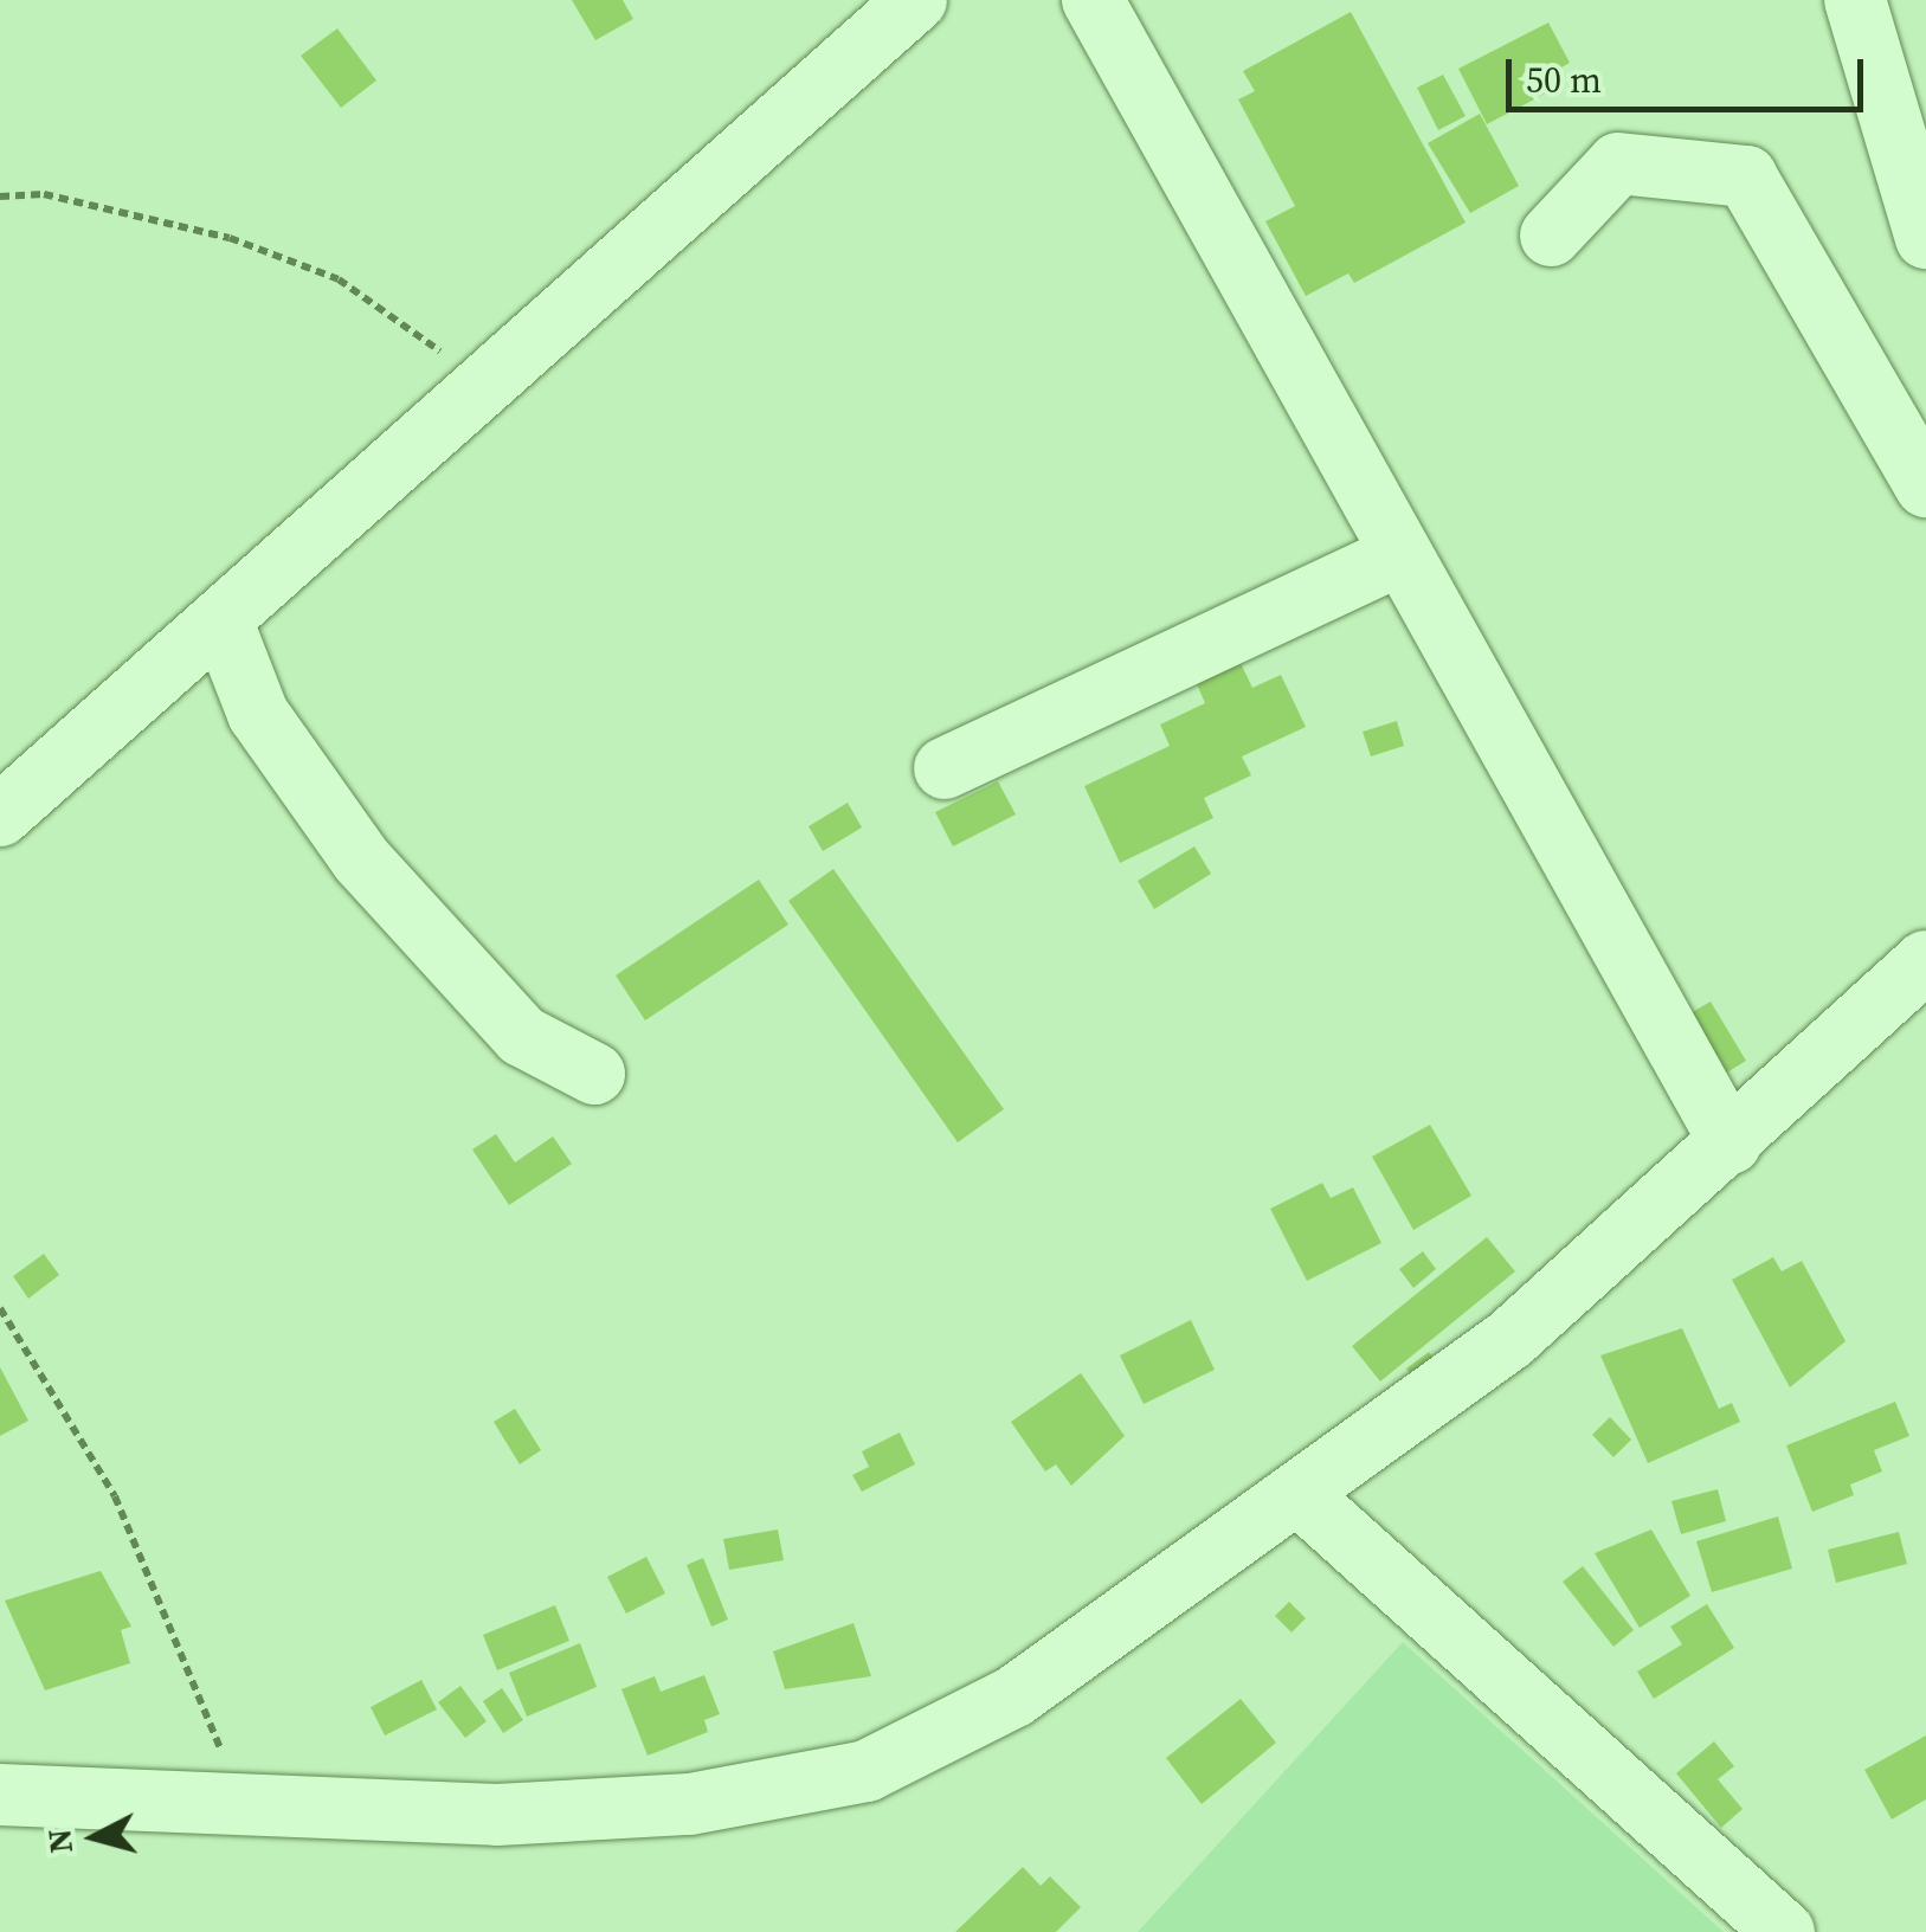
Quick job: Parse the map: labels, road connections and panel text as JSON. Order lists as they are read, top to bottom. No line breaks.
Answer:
{"scale_bar":"50 m","north":"left"}
